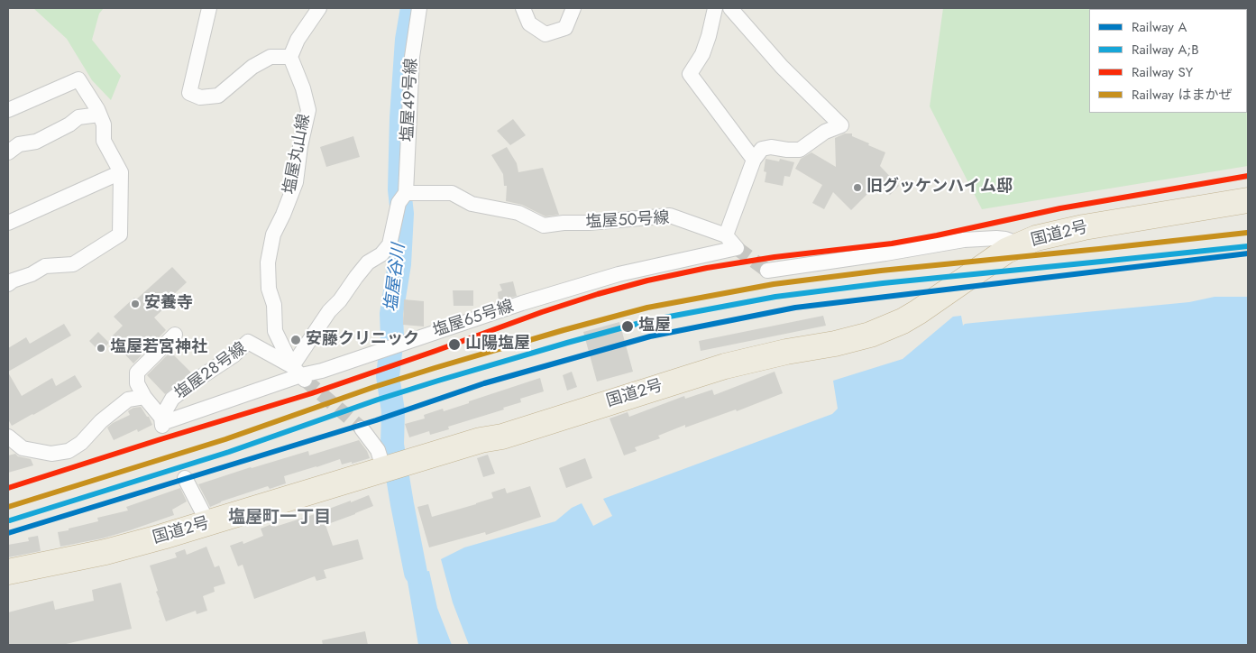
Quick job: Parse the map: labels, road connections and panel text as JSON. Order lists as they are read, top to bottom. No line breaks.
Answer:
{"streets":{"highway":["国道2号"],"street":["塩屋４９号線","塩屋丸山線","塩屋５０号線","塩屋６５号線","塩屋２８号線"]},"crossings":[["塩屋４９号線","塩屋丸山線"],["塩屋４９号線","塩屋５０号線"],["塩屋４９号線","塩屋６５号線"],["塩屋４９号線","塩屋２８号線"],["塩屋丸山線","塩屋６５号線"],["塩屋丸山線","塩屋２８号線"],["塩屋５０号線","塩屋６５号線"],["塩屋６５号線","塩屋２８号線"]],"districts":["塩屋町一丁目"],"water":["塩屋谷川"],"places":["旧グッケンハイム邸","安養寺","塩屋","安藤クリニック","山陽塩屋","塩屋若宮神社"],"lines":["rail line SY","rail line はまかぜ","rail line A;B","rail line A"],"legend":["Railway A","Railway A;B","Railway SY","Railway はまかぜ"]}
